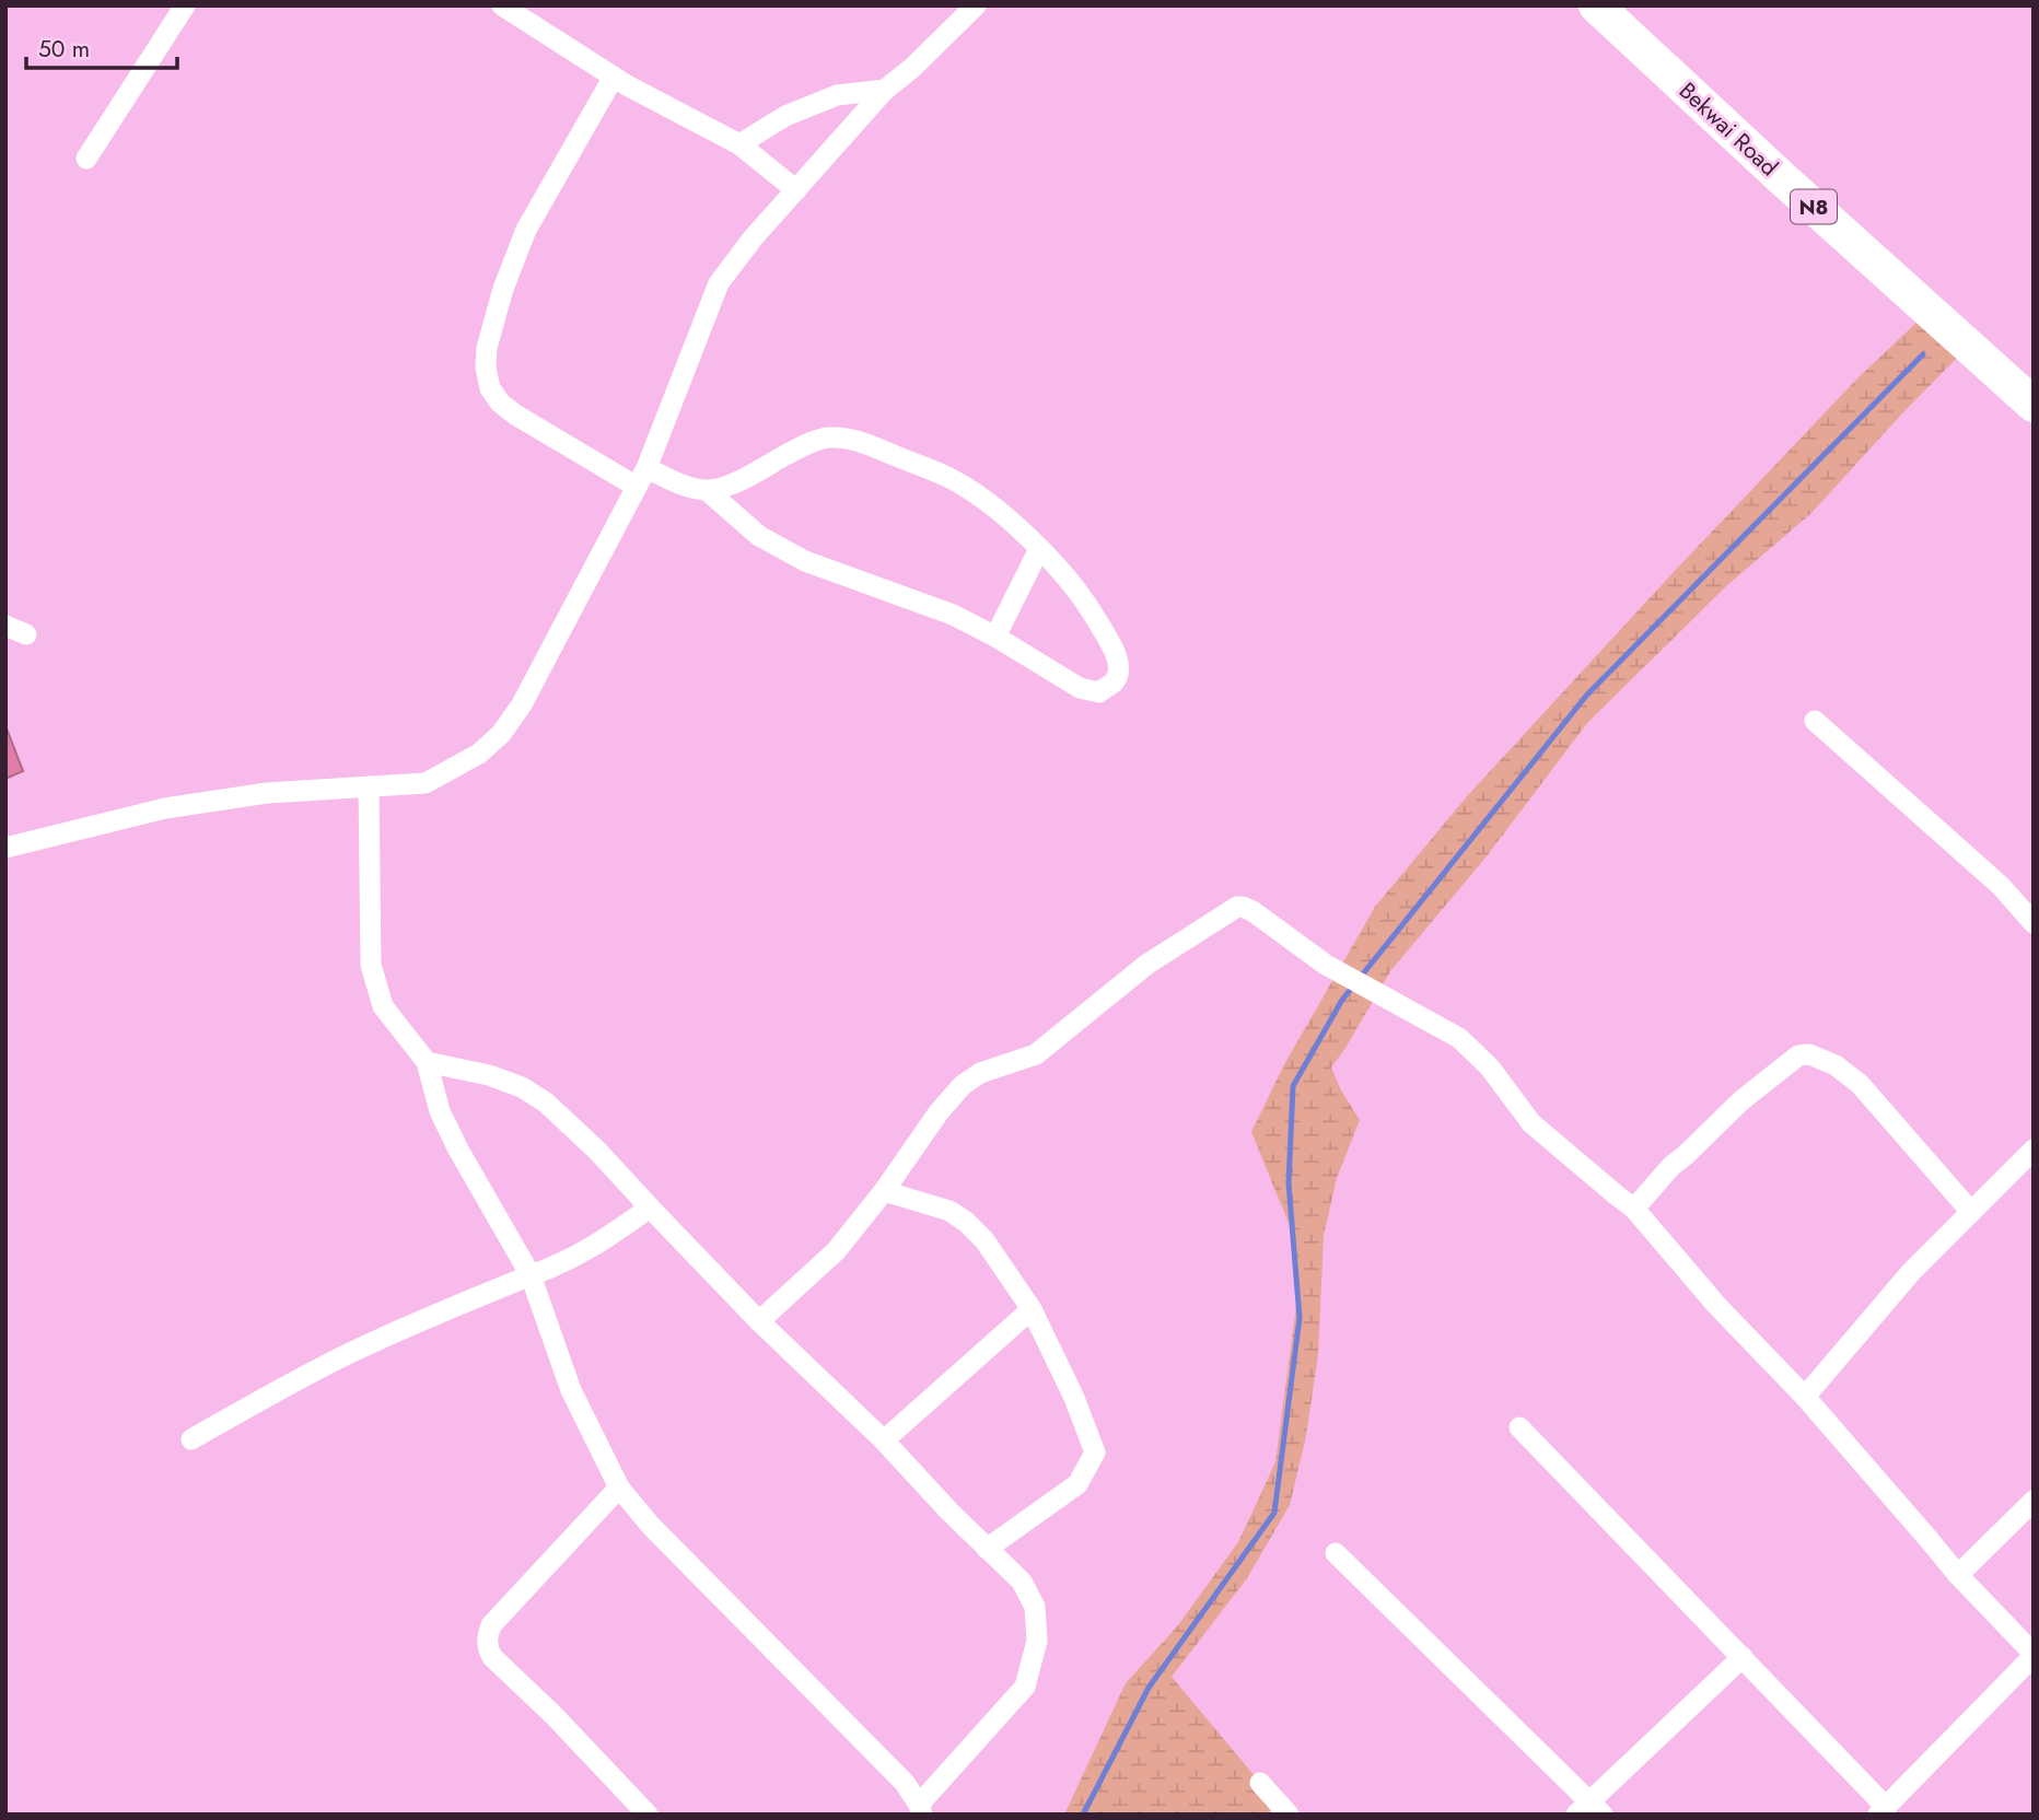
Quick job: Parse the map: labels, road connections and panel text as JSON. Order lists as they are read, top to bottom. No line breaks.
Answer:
{"streets":{"highway":["Bekwai Road","N8"]},"scale_bar":"50 m"}
